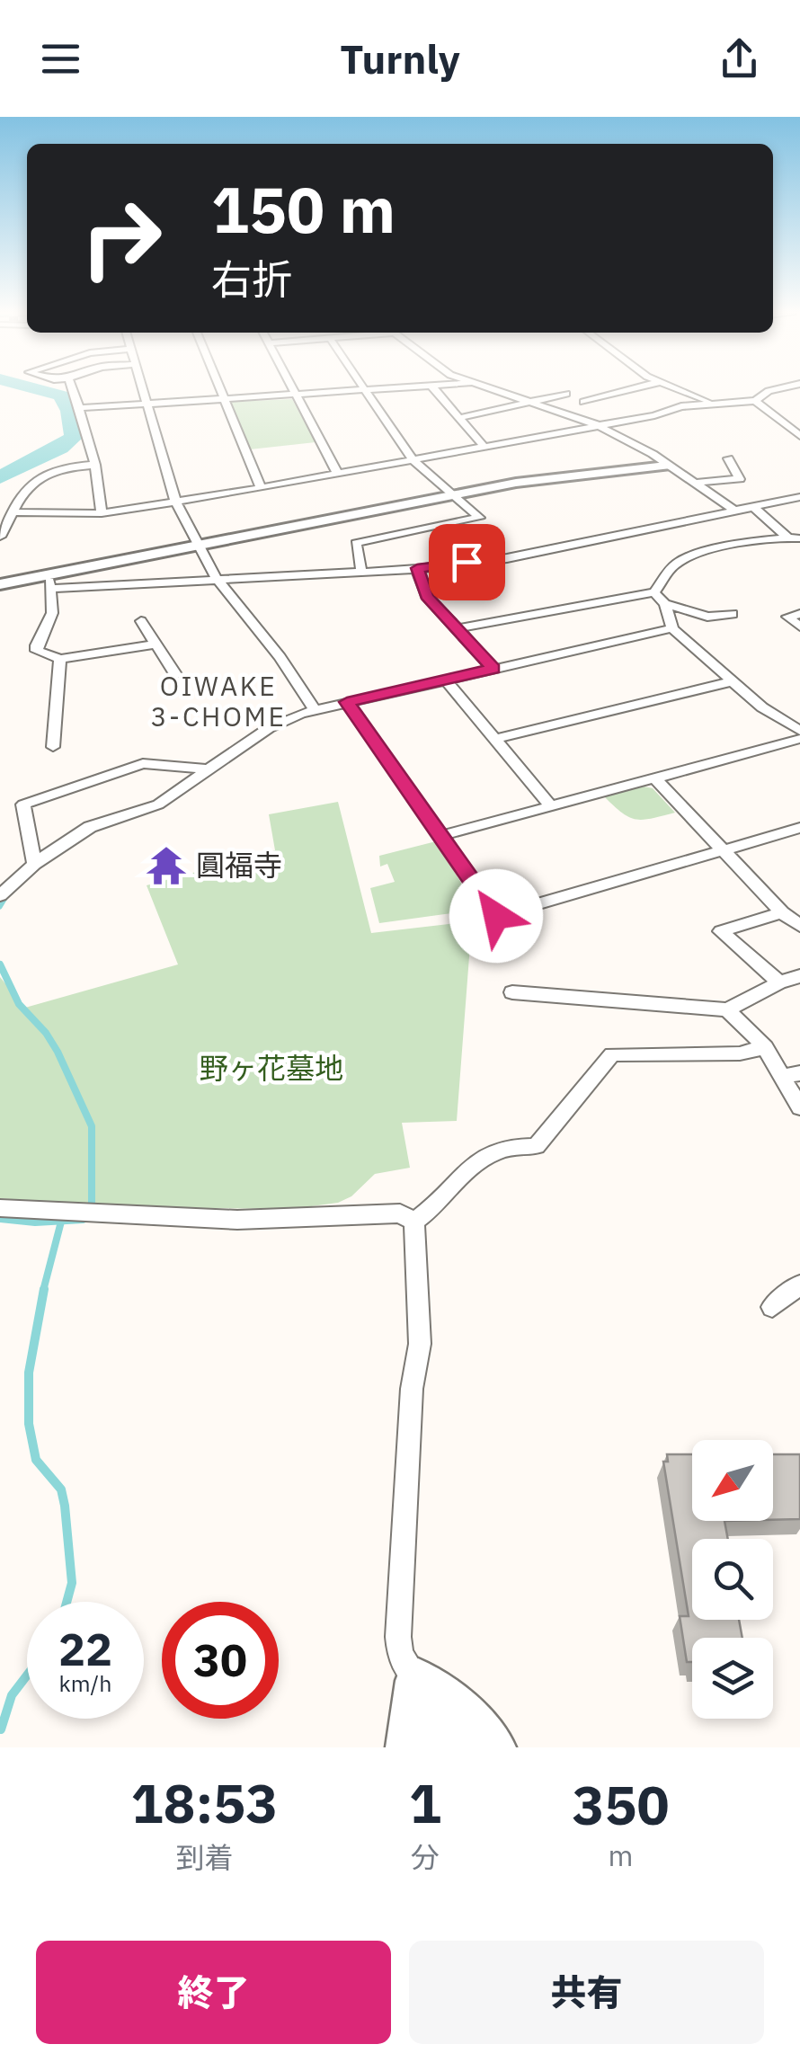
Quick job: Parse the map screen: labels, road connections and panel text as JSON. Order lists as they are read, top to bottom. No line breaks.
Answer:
{"districts":["OIWAKE 3-CHOME"],"parks":["野ヶ花墓地"],"places":{"temple":["圓福寺"]},"north":"bottom left","page":{"header":"Turnly","turn":["150 m","右折"],"speed":"22 km/h","limit":"30","eta":["18:53","到着","1","分","350","m"],"buttons":["終了","共有"]}}
